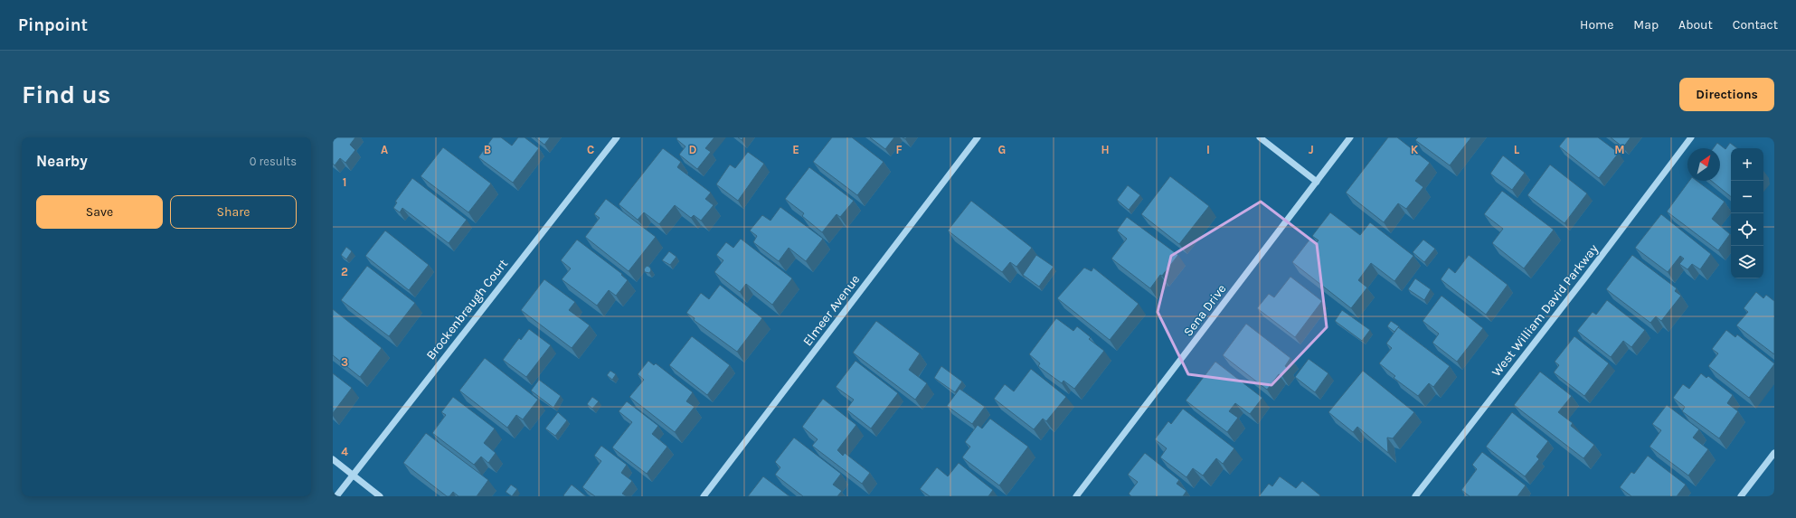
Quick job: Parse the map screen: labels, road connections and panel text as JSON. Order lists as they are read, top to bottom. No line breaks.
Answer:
{"streets":{"street":["Brockenbraugh Court","Elmeer Avenue","Sena Drive","West William David Parkway"]},"north":"top right","page":{"header":"Pinpoint","nav":["Home","Map","About","Contact"],"buttons":["Directions",["Save","Share"]],"title":"Find us","heading":["Nearby","0 results"],"map_buttons":["+","−"]},"grid":{"columns":["A","B","C","D","E","F","G","H","I","J","K","L","M"],"rows":["1","2","3","4"]}}
